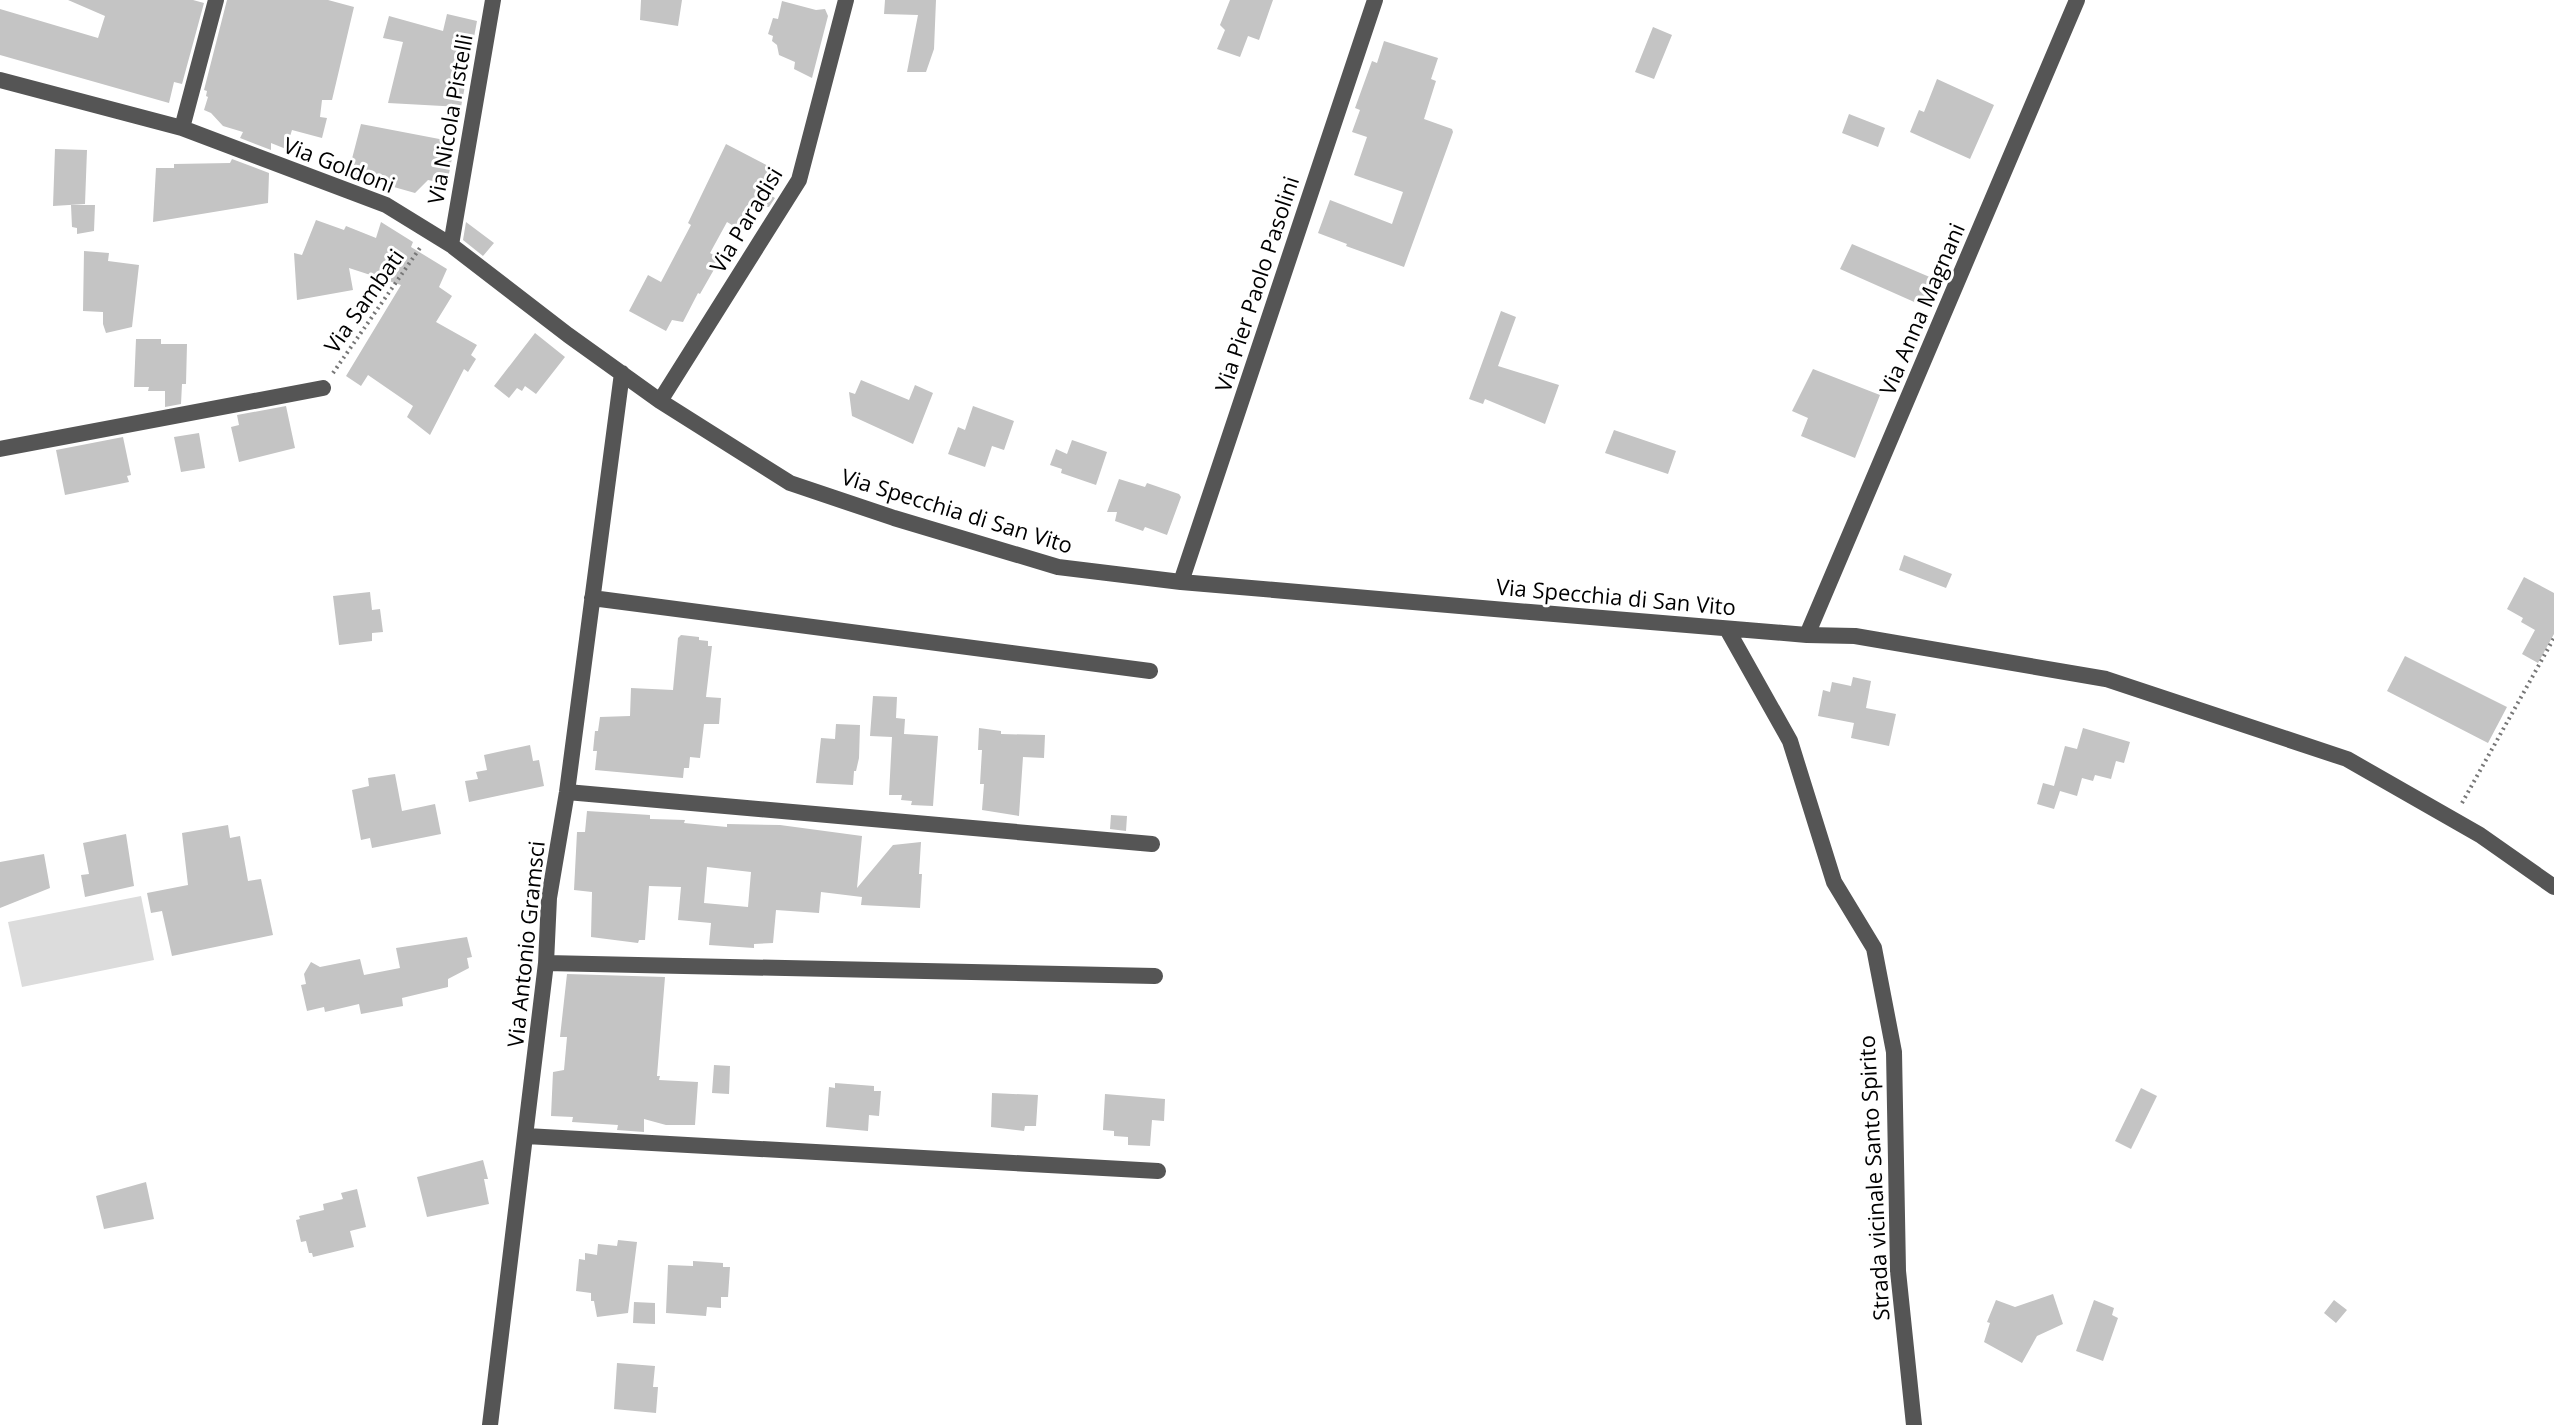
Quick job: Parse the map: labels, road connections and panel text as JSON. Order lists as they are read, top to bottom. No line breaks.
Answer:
{"streets":{"street":["Via Nicola Pistelli","Via Goldoni","Via Paradisi","Via Pier Paolo Pasolini","Via Anna Magnani","Via Specchia di San Vito","Via Antonio Gramsci","Strada vicinale Santo Spirito"],"path":["Via Sambati"]},"crossings":[["Via Nicola Pistelli","Via Goldoni"],["Via Goldoni","Via Paradisi"],["Via Goldoni","Via Sambati"],["Via Goldoni","Via Specchia di San Vito"],["Via Goldoni","Via Antonio Gramsci"],["Via Paradisi","Via Specchia di San Vito"],["Via Pier Paolo Pasolini","Via Specchia di San Vito"],["Via Anna Magnani","Via Specchia di San Vito"],["Via Specchia di San Vito","Strada vicinale Santo Spirito"]]}
